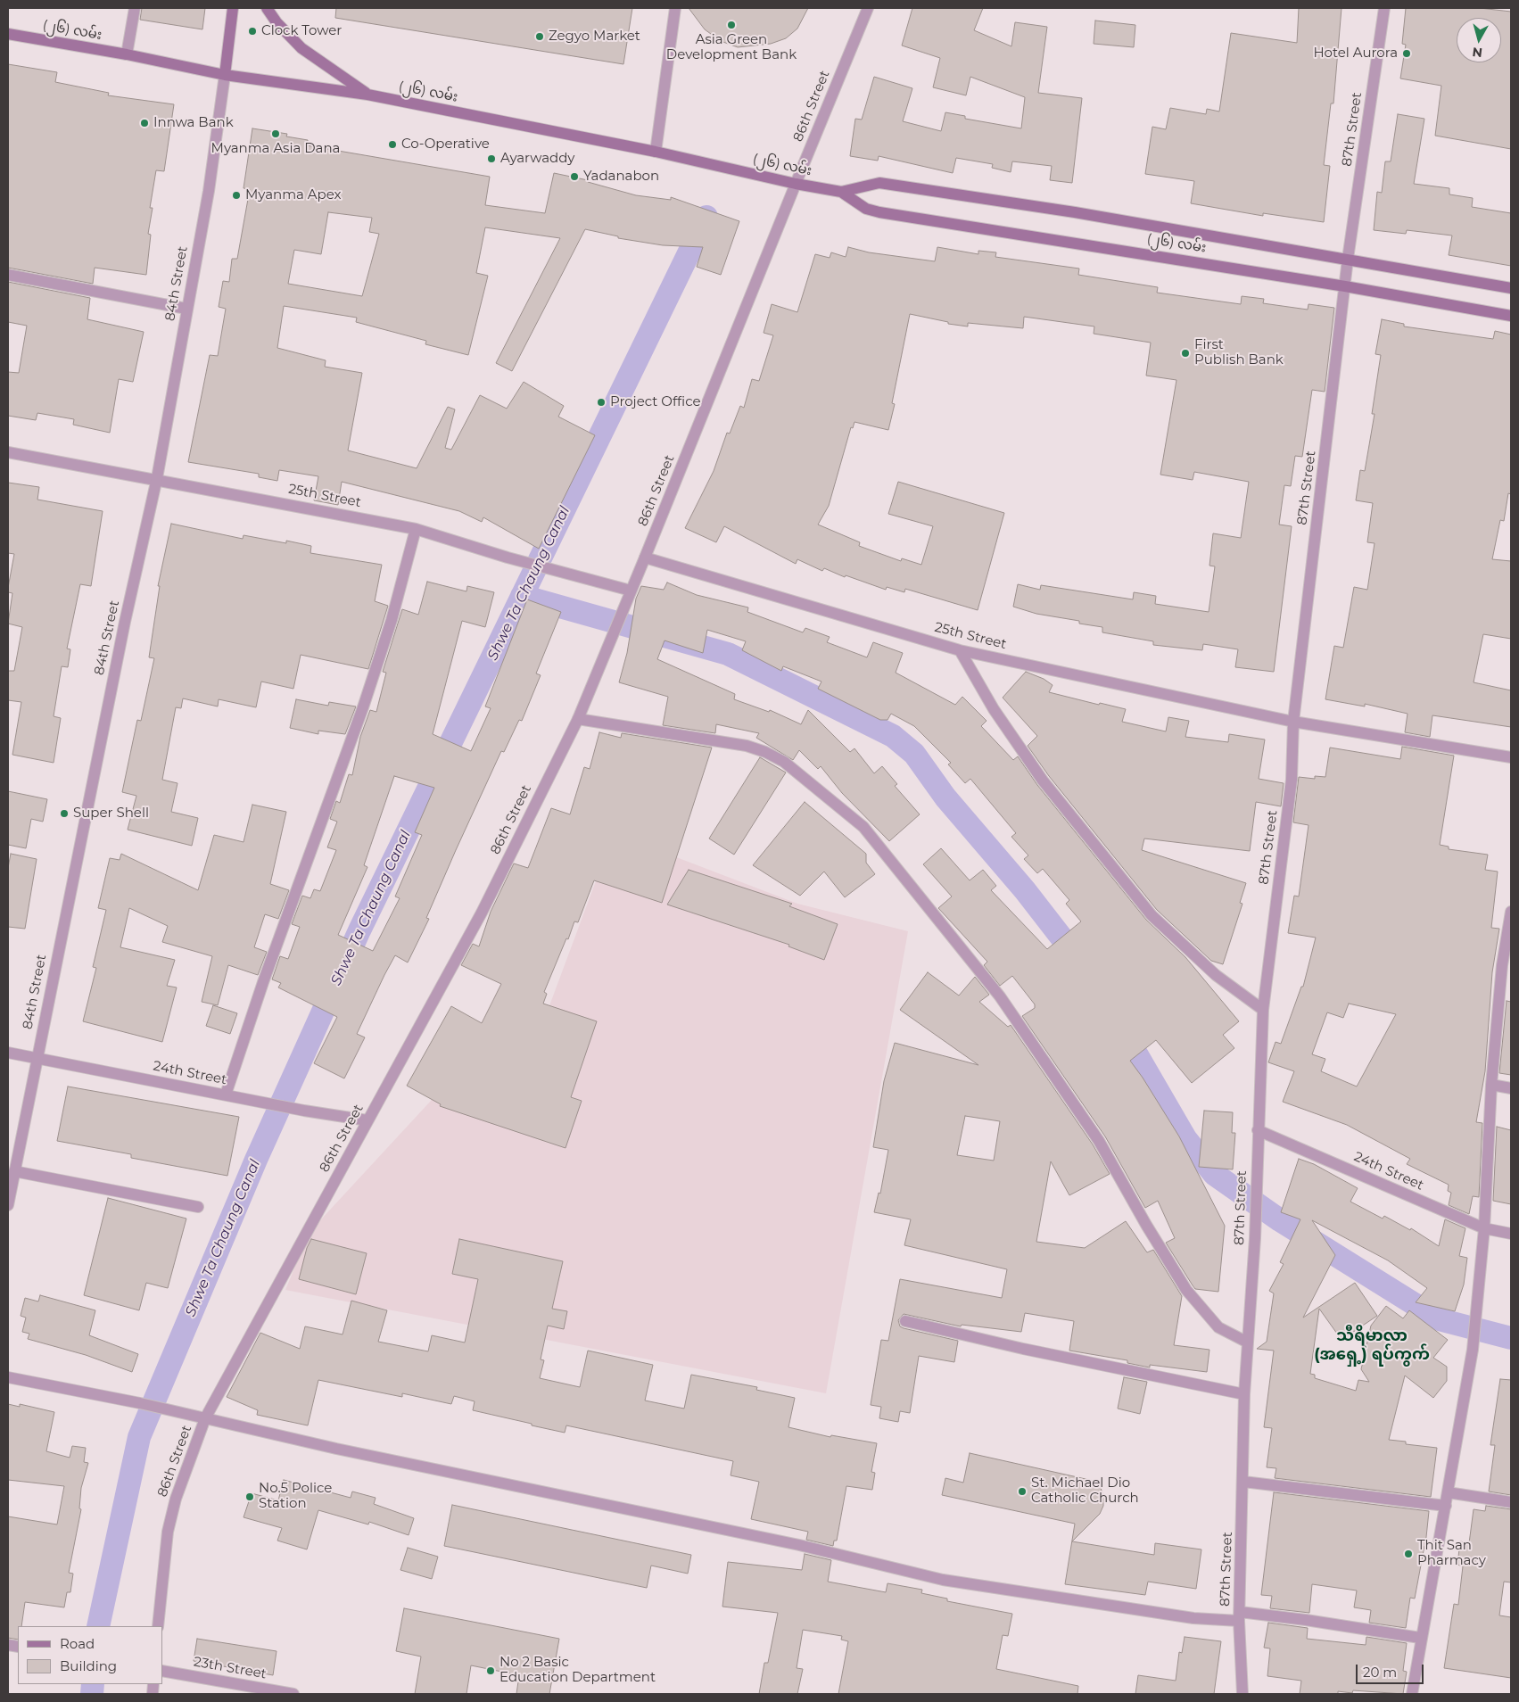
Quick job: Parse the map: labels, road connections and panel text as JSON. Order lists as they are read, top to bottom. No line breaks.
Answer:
{"streets":{"main road":["(၂၆) လမ်း"],"street":["86th Street","87th Street","84th Street","25th Street","24th Street","23th Street"]},"crossings":[["(၂၆) လမ်း","86th Street"],["(၂၆) လမ်း","87th Street"],["(၂၆) လမ်း","84th Street"],["86th Street","25th Street"],["86th Street","24th Street"],["87th Street","25th Street"],["87th Street","24th Street"],["84th Street","25th Street"],["84th Street","24th Street"]],"districts":["သီရိမာလာ (အရှေ့) ရပ်ကွက်"],"water":["Shwe Ta Chaung Canal"],"places":["Asia Green Development Bank","Clock Tower","Zegyo Market","Hotel Aurora","Innwa Bank","Myanma Asia Dana","Co-Operative","Ayarwaddy","Yadanabon","Myanma Apex","First Publish Bank","Project Office","Super Shell","St. Michael Dio Catholic Church","No.5 Police Station","Thit San Pharmacy","No 2 Basic Education Department"],"legend":["Road","Building"],"scale_bar":"20 m","north":"bottom"}
